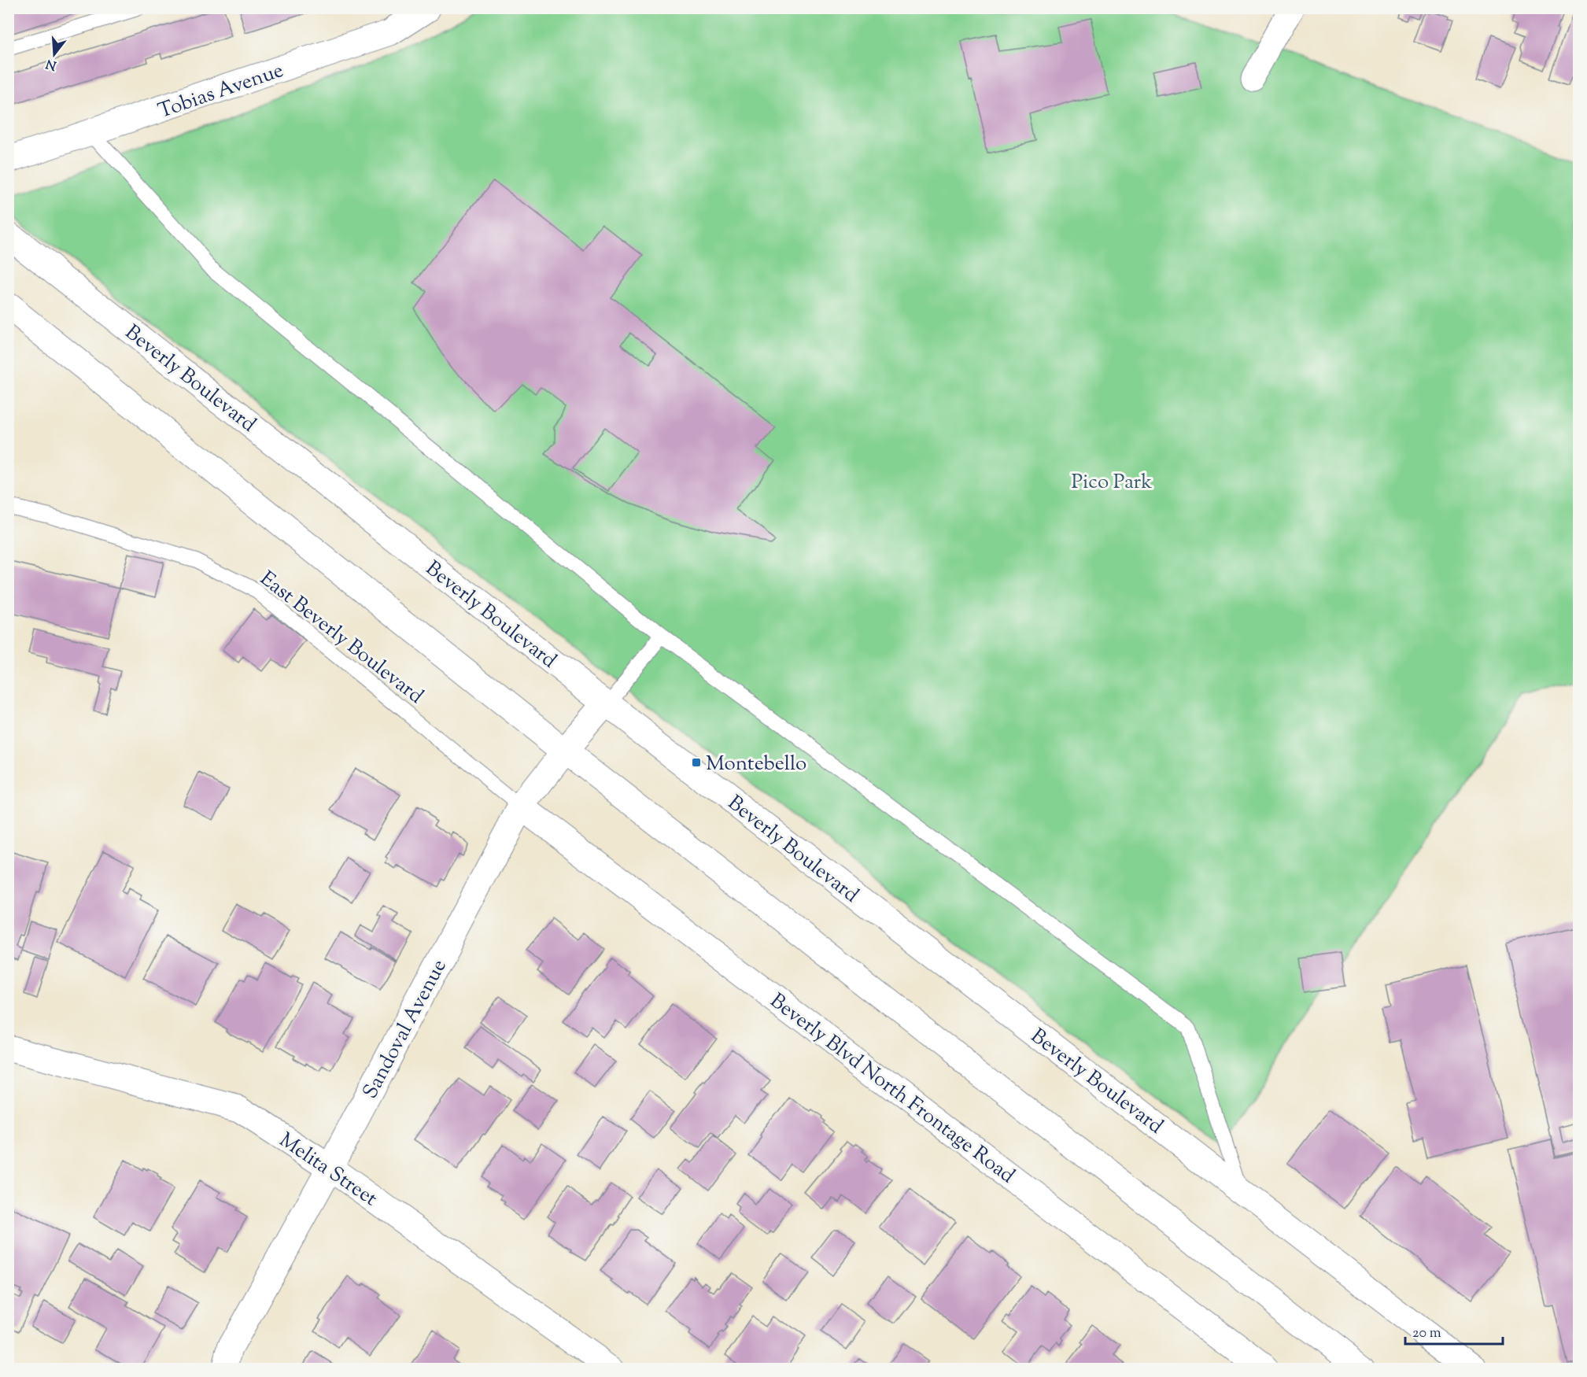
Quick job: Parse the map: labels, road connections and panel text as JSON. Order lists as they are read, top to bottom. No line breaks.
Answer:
{"streets":{"main road":["Tobias Avenue","Beverly Boulevard","Sandoval Avenue","Beverly Blvd North Frontage Road","Melita Street"],"lane":["East Beverly Boulevard"]},"crossings":[["Beverly Boulevard","Sandoval Avenue"],["East Beverly Boulevard","Sandoval Avenue"],["East Beverly Boulevard","Beverly Blvd North Frontage Road"],["Sandoval Avenue","Beverly Blvd North Frontage Road"],["Sandoval Avenue","Melita Street"]],"parks":["Pico Park"],"places":{"transit":["Montebello"]},"scale_bar":"20 m","north":"bottom"}
